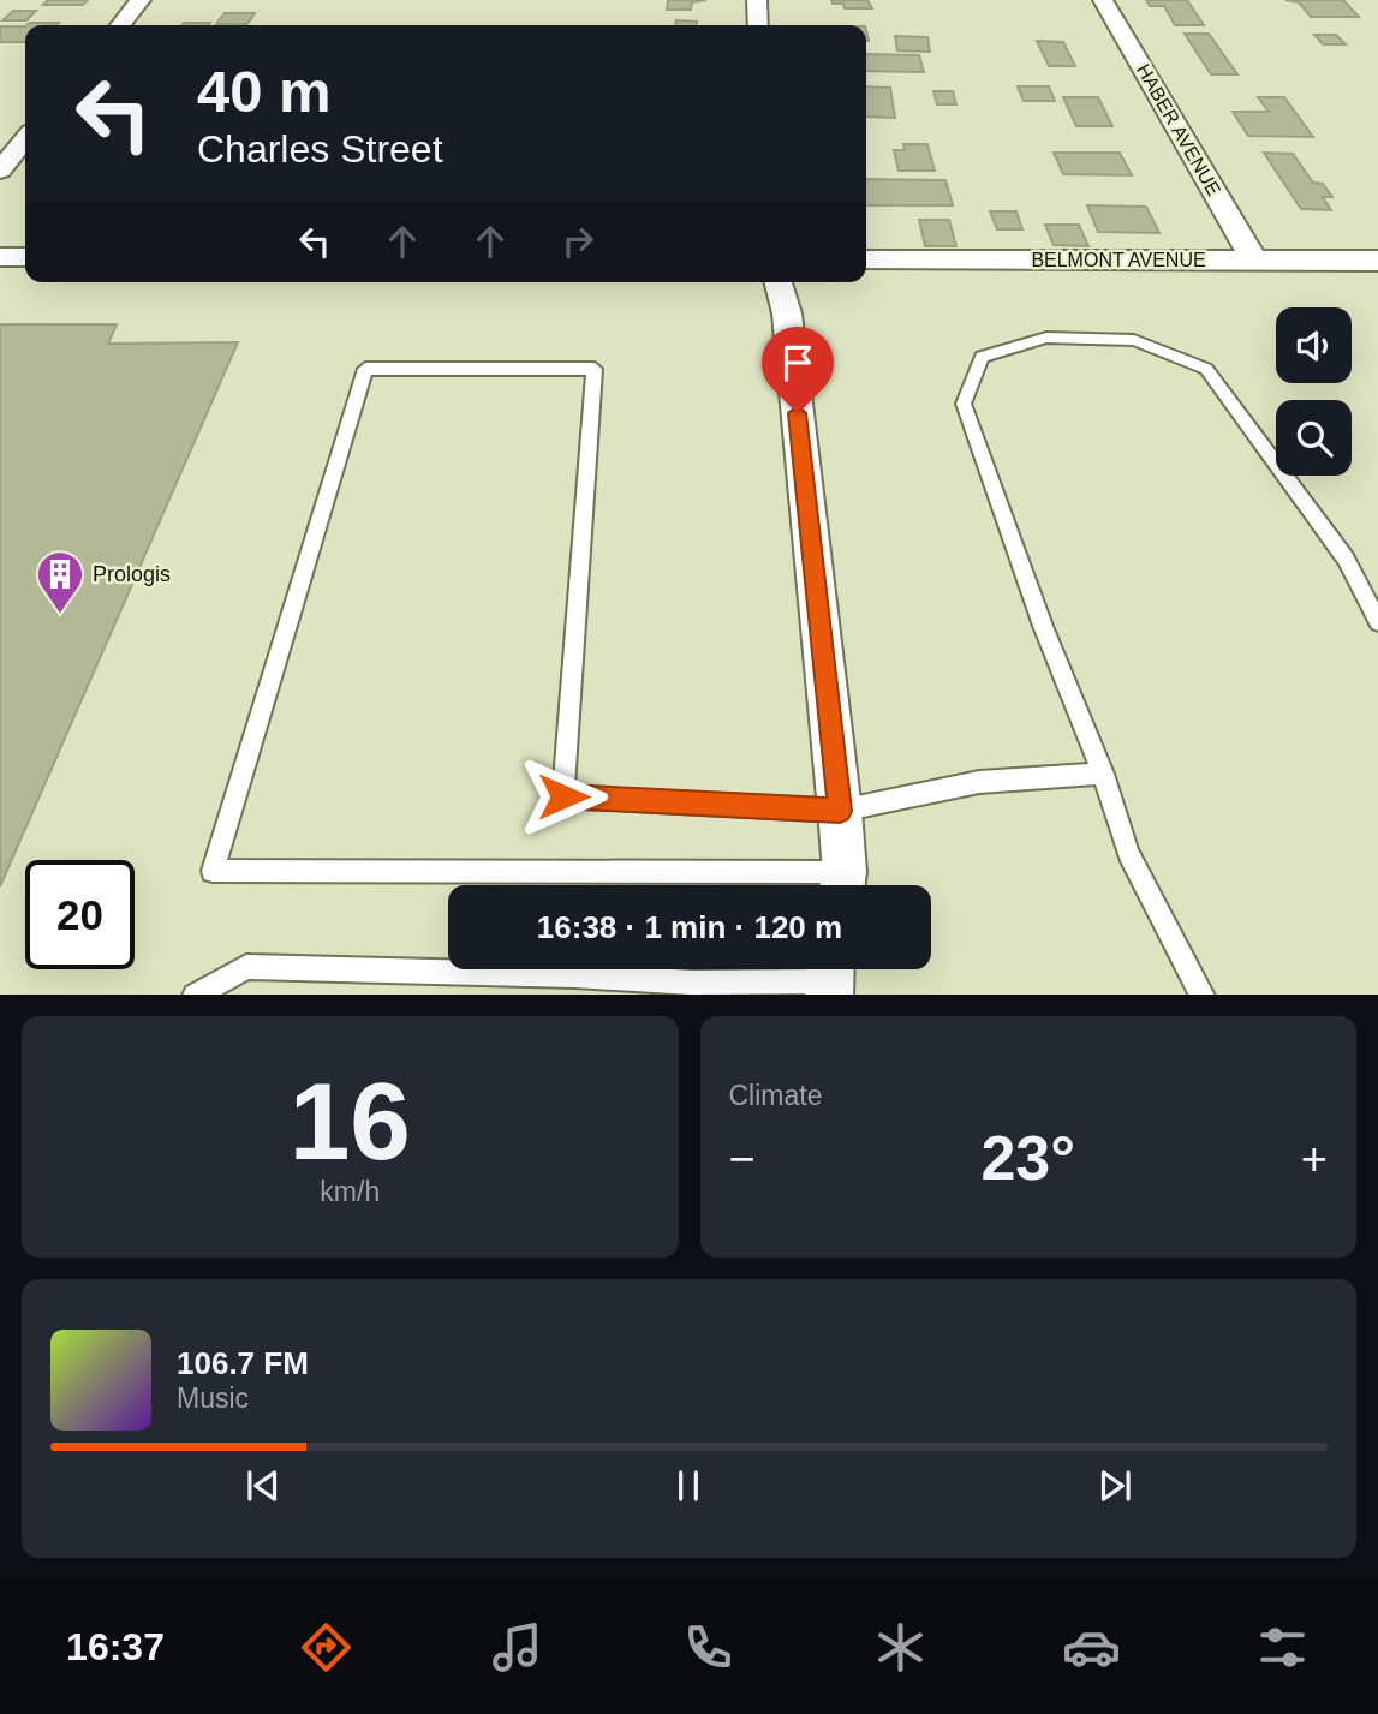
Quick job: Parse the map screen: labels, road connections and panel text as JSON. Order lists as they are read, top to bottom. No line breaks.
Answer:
{"streets":{"street":["HABER AVENUE","BELMONT AVENUE"]},"crossings":[["HABER AVENUE","BELMONT AVENUE"]],"places":{"building":["Prologis"]},"page":{"turn":["40 m","Charles Street"],"limit":"20","trip":"16:38 · 1 min · 120 m","tile":[["16","km/h"],"Climate"],"heat":["−","23°","+"],"song":["106.7 FM","Music"],"tabs":"16:37"}}
